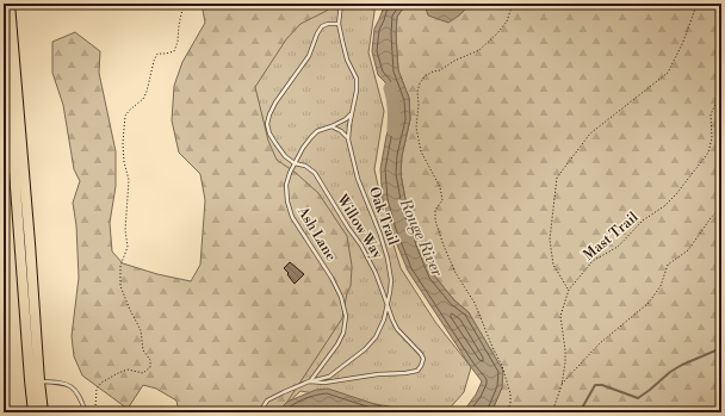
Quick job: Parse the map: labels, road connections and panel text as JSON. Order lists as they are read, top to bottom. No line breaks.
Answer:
{"streets":{"lane":["Oak Trail","Willow Way","Ash Lane"],"path":["Mast Trail"]},"crossings":[["Oak Trail","Willow Way"],["Oak Trail","Ash Lane"],["Willow Way","Ash Lane"]],"water":["Rouge River"]}
